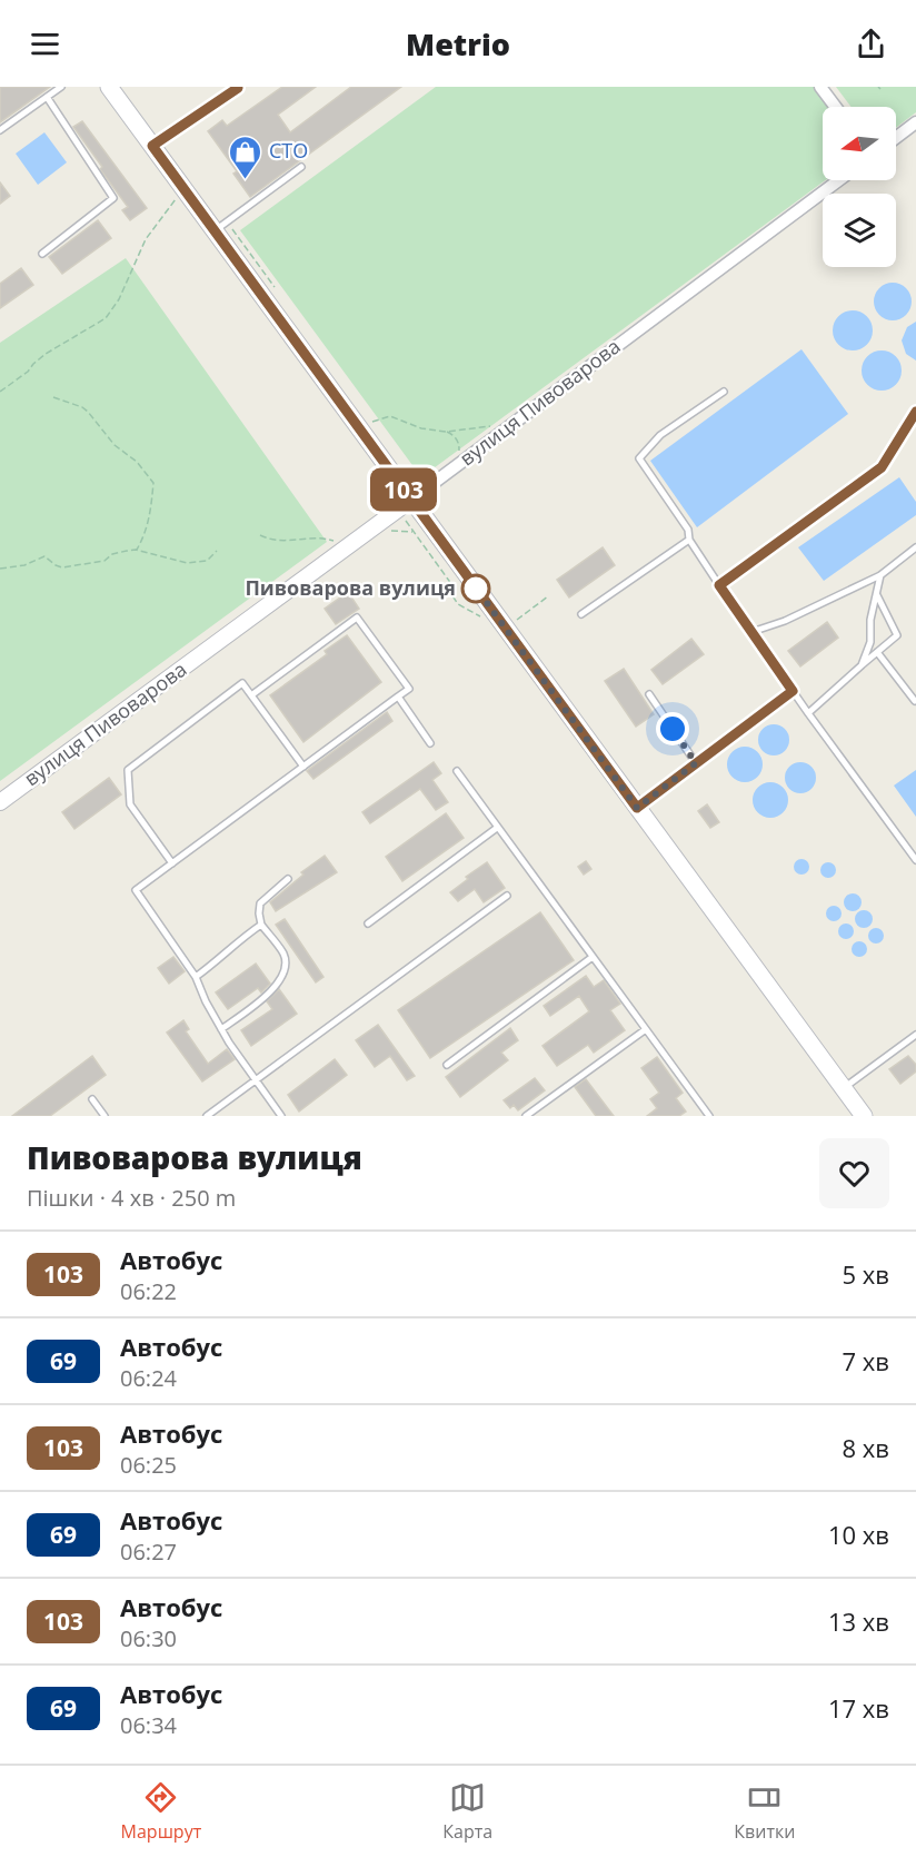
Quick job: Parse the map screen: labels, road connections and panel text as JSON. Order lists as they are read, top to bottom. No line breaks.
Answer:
{"streets":{"street":["вулиця Пивоварова"]},"places":{"shop":["СТО"],"other":["Пивоварова вулиця"]},"lines":["bus line 103"],"north":"left","page":{"header":"Metrio","on_map":"103","heading":["Пивоварова вулиця","Пішки · 4 хв · 250 m"],"list":[{"mark":"103","name":"Автобус","note":"06:22","value":"5 хв"},{"mark":"69","name":"Автобус","note":"06:24","value":"7 хв"},{"mark":"103","name":"Автобус","note":"06:25","value":"8 хв"},{"mark":"69","name":"Автобус","note":"06:27","value":"10 хв"},{"mark":"103","name":"Автобус","note":"06:30","value":"13 хв"},{"mark":"69","name":"Автобус","note":"06:34","value":"17 хв"}],"tabs":["Маршрут","Карта","Квитки"]}}
